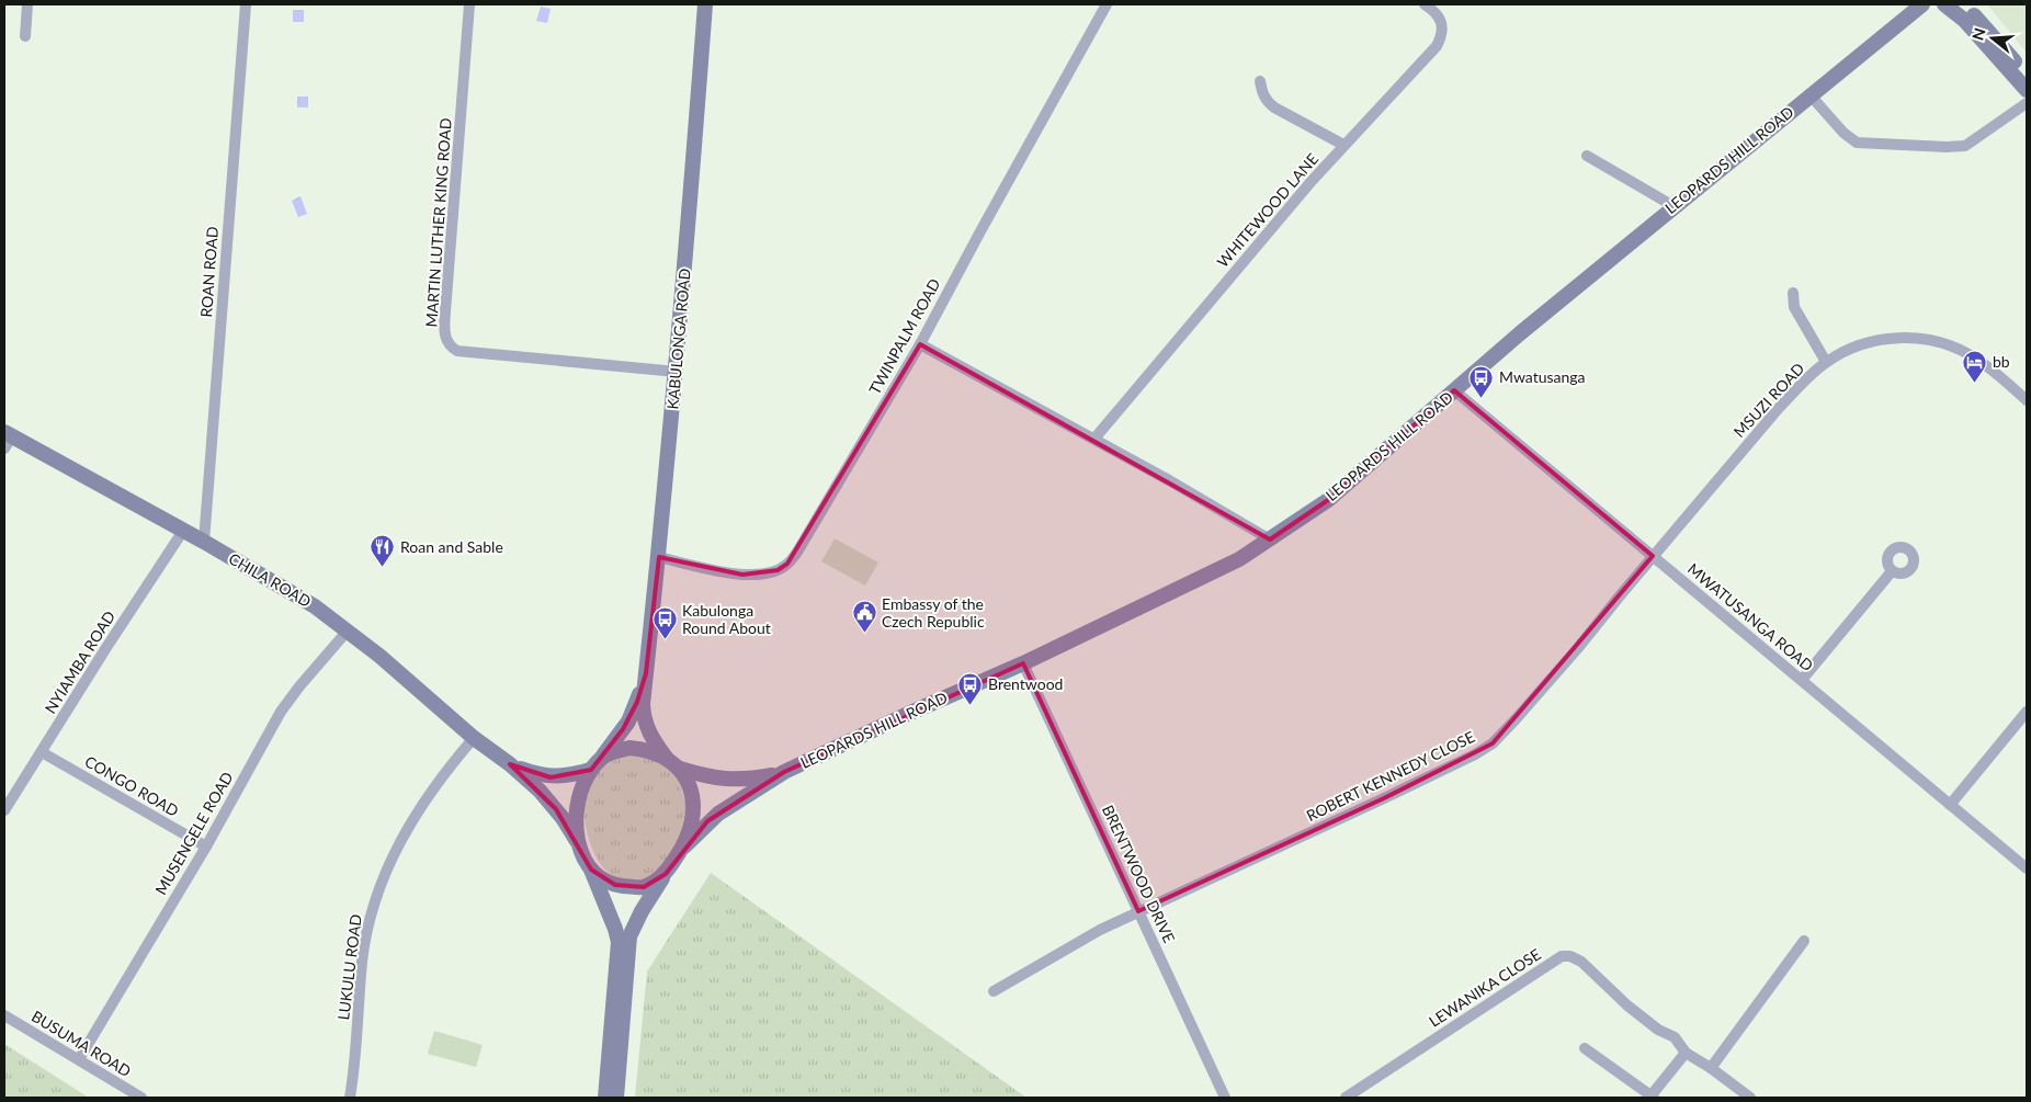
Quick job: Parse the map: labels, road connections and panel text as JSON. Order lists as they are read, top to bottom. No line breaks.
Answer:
{"streets":{"main road":["LEOPARDS HILL ROAD","KABULONGA ROAD","CHILA ROAD"],"street":["WHITEWOOD LANE","MARTIN LUTHER KING ROAD","ROAN ROAD","TWINPALM ROAD","MSUZI ROAD","MWATUSANGA ROAD","NYIAMBA ROAD","ROBERT KENNEDY CLOSE","CONGO ROAD","MUSENGELE ROAD","BRENTWOOD DRIVE","LUKULU ROAD","LEWANIKA CLOSE","BUSUMA ROAD"]},"crossings":[["LEOPARDS HILL ROAD","KABULONGA ROAD"],["LEOPARDS HILL ROAD","CHILA ROAD"],["LEOPARDS HILL ROAD","MWATUSANGA ROAD"],["LEOPARDS HILL ROAD","BRENTWOOD DRIVE"],["MARTIN LUTHER KING ROAD","KABULONGA ROAD"],["ROAN ROAD","CHILA ROAD"],["TWINPALM ROAD","KABULONGA ROAD"],["KABULONGA ROAD","CHILA ROAD"],["MSUZI ROAD","MWATUSANGA ROAD"],["MSUZI ROAD","ROBERT KENNEDY CLOSE"],["CHILA ROAD","NYIAMBA ROAD"],["CHILA ROAD","MUSENGELE ROAD"],["CHILA ROAD","LUKULU ROAD"],["MWATUSANGA ROAD","ROBERT KENNEDY CLOSE"],["NYIAMBA ROAD","CONGO ROAD"],["ROBERT KENNEDY CLOSE","BRENTWOOD DRIVE"],["CONGO ROAD","MUSENGELE ROAD"],["MUSENGELE ROAD","BUSUMA ROAD"]],"places":{"hotel":["bb"],"bus stop":["Mwatusanga","Kabulonga Round About","Brentwood"],"restaurant":["Roan and Sable"],"public building":["Embassy of the Czech Republic"]},"north":"left"}
